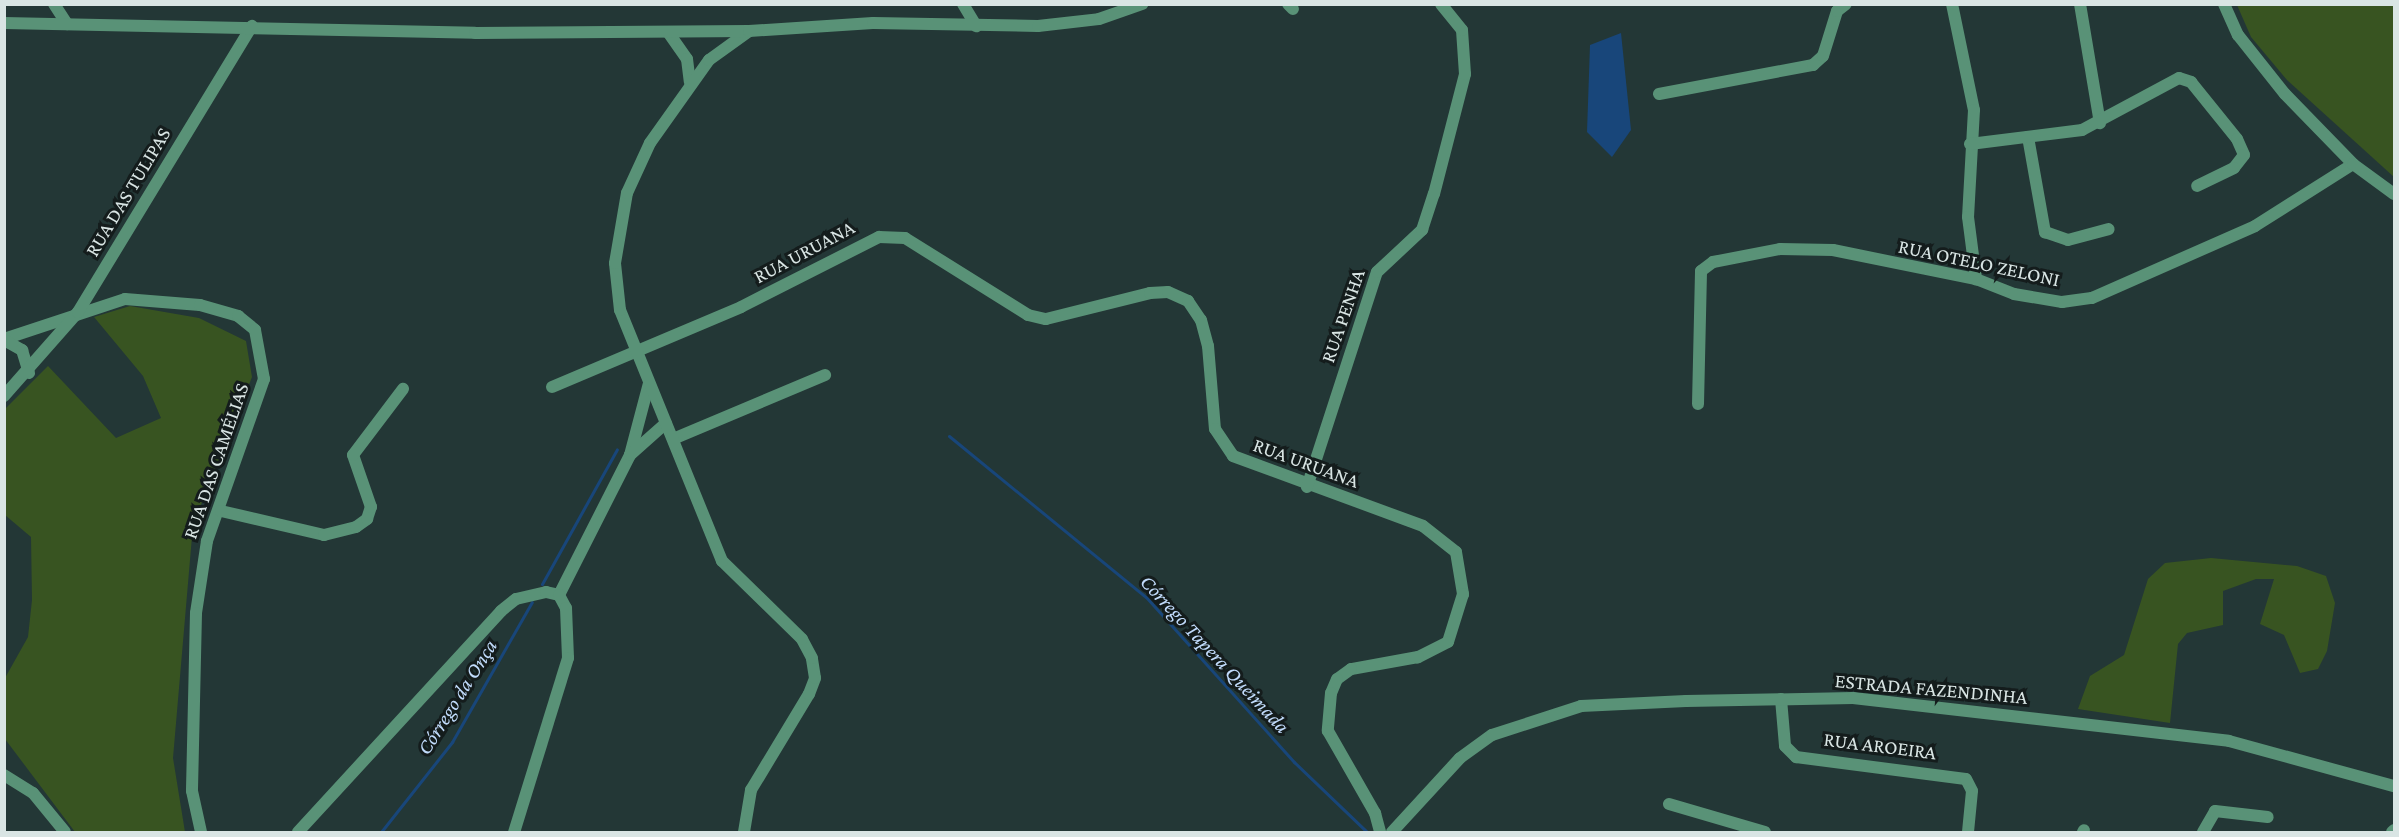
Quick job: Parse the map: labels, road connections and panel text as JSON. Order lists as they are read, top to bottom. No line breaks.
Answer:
{"streets":{"street":["RUA DAS TULIPAS","RUA URUANA","RUA OTELO ZELONI","RUA PENHA","RUA DAS CAMÉLIAS","ESTRADA FAZENDINHA","RUA AROEIRA"]},"crossings":[["RUA DAS TULIPAS","RUA DAS CAMÉLIAS"],["RUA URUANA","RUA PENHA"],["ESTRADA FAZENDINHA","RUA AROEIRA"]],"water":["Córrego Tapera Queimada","Córrego da Onça"]}
